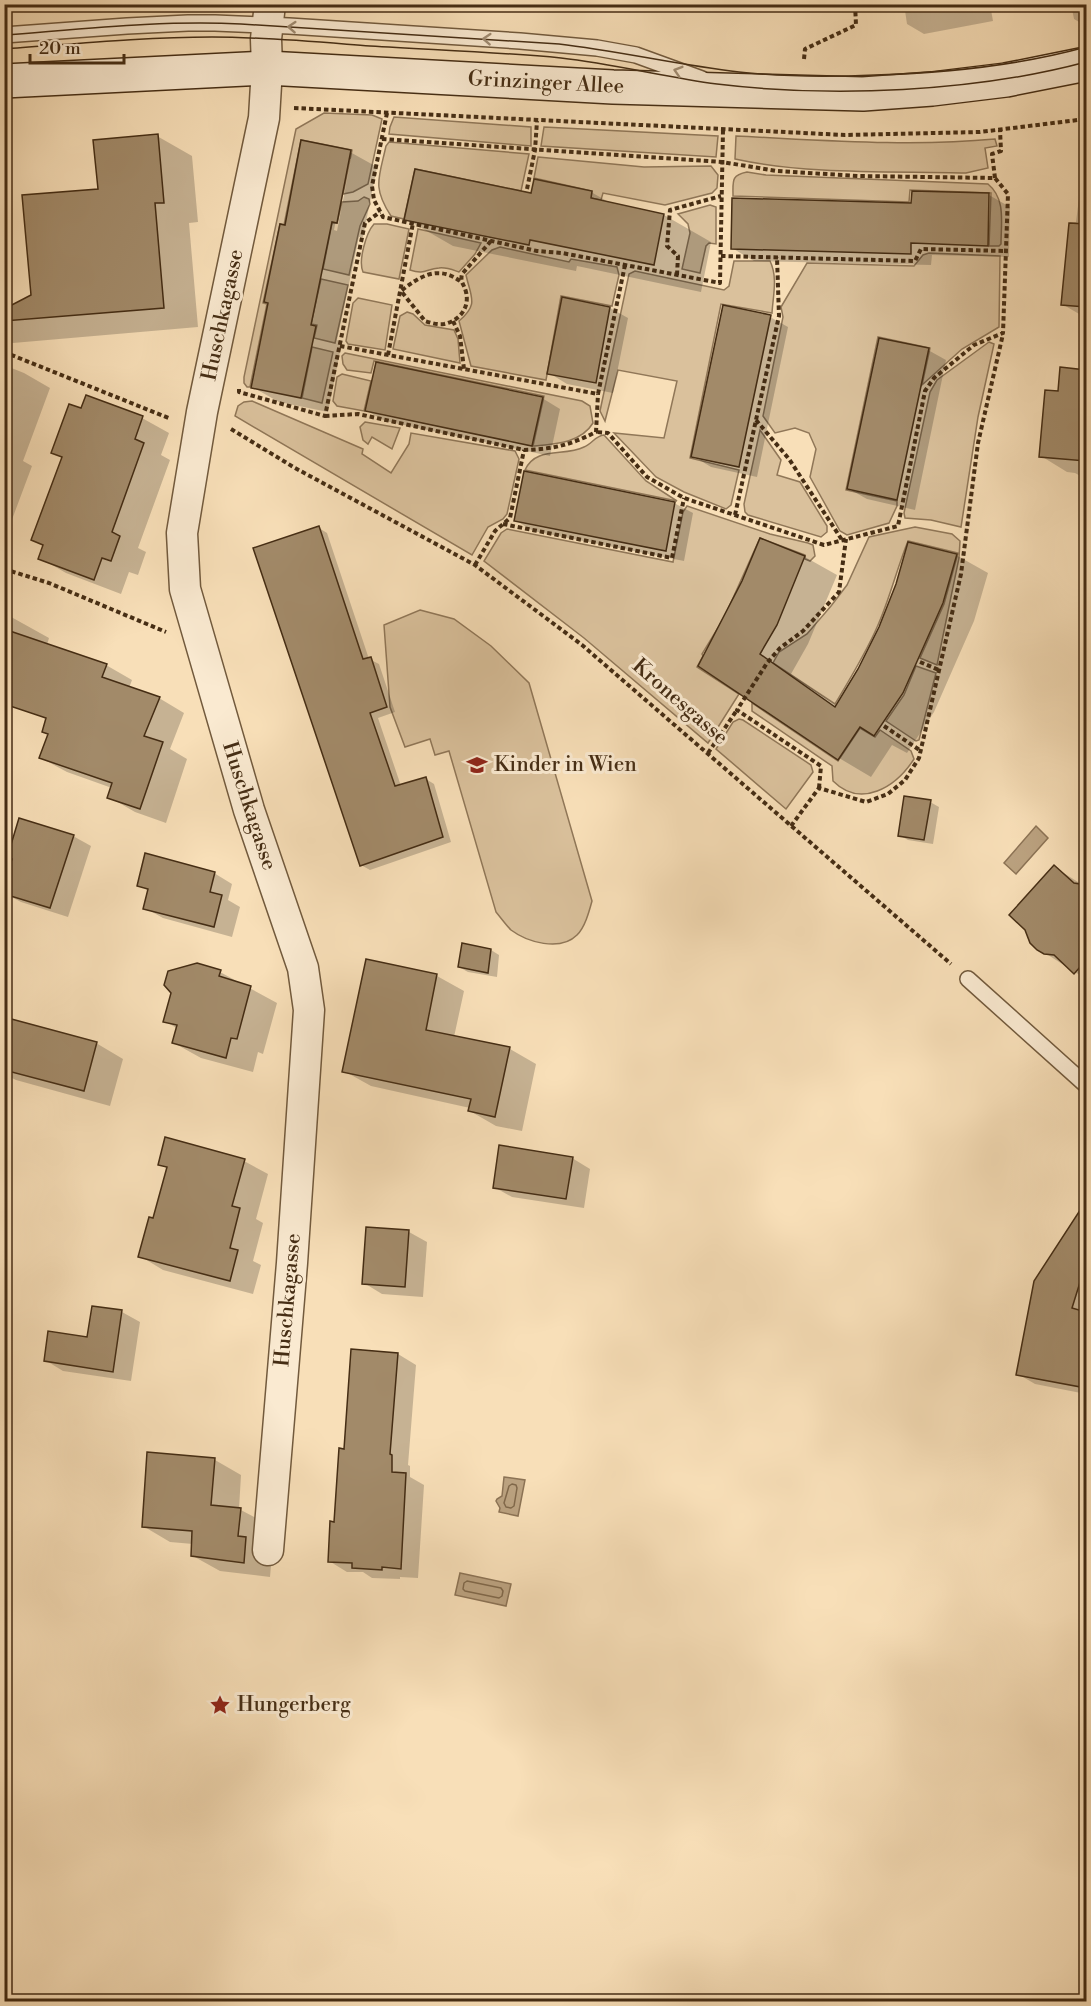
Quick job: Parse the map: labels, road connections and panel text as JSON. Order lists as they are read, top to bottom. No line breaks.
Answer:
{"streets":{"street":["Grinzinger Allee","Huschkagasse"],"path":["Kronesgasse"]},"crossings":[["Grinzinger Allee","Huschkagasse"],["Huschkagasse","Kronesgasse"]],"places":{"school or university":["Kinder in Wien"],"place":["Hungerberg"]},"scale_bar":"20 m"}
